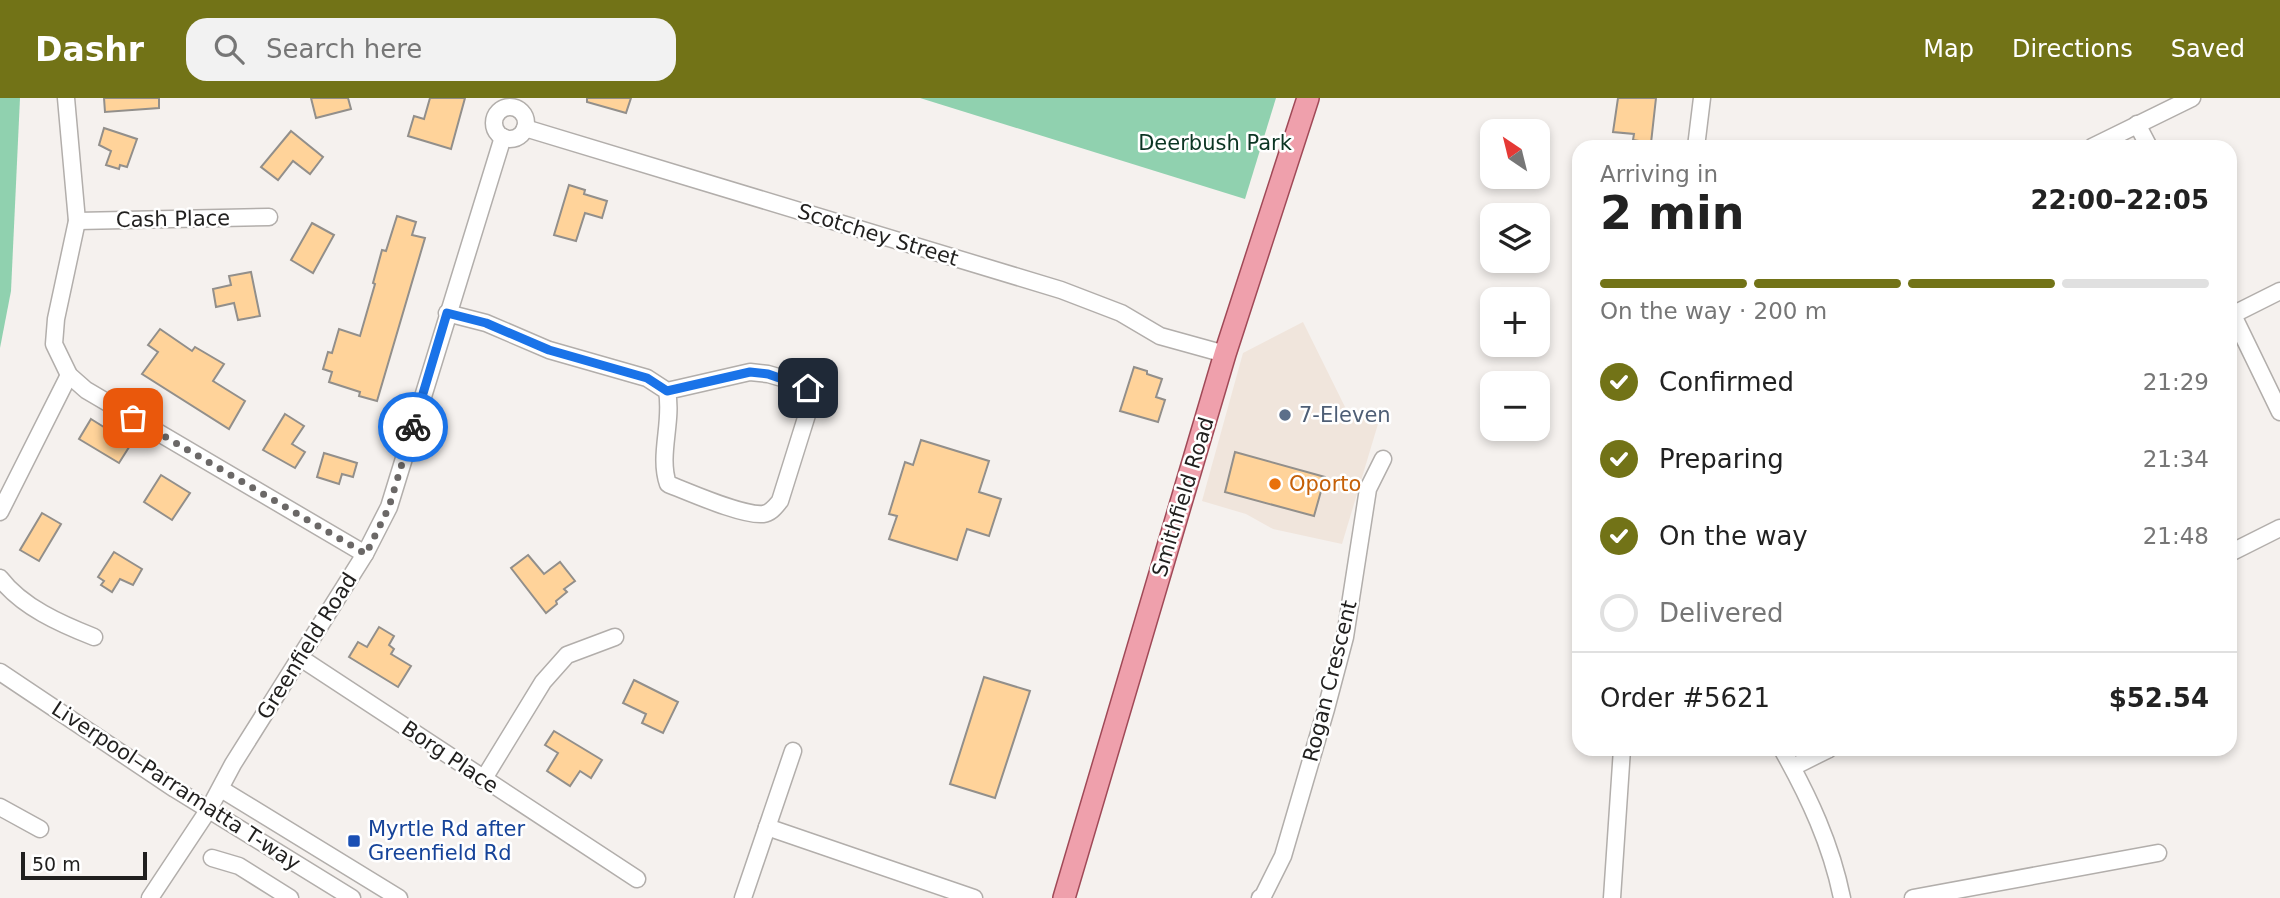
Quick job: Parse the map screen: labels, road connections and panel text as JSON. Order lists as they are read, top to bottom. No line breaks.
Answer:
{"streets":{"main road":["Smithfield Road"],"street":["Cash Place","Scotchey Street","Greenfield Road","Rogan Crescent","Borg Place","Liverpool–Parramatta T-way"]},"crossings":[["Scotchey Street","Smithfield Road"],["Scotchey Street","Greenfield Road"],["Greenfield Road","Borg Place"],["Greenfield Road","Liverpool–Parramatta T-way"]],"parks":["Deerbush Park"],"places":{"other":["7-Eleven","Oporto"],"transit":["Myrtle Rd after Greenfield Rd"]},"scale_bar":"50 m","north":"top left","page":{"header":"Dashr","search":"Search here","nav":["Map","Directions","Saved"],"map_buttons":["+","−"],"heading":["2 min","Arriving in","22:00–22:05"],"panel":["Order #5621","$52.54"],"bar":"On the way · 200 m","list":[["Confirmed","21:29"],["Preparing","21:34"],["On the way","21:48"],"Delivered"],"scale":"50 m"}}
